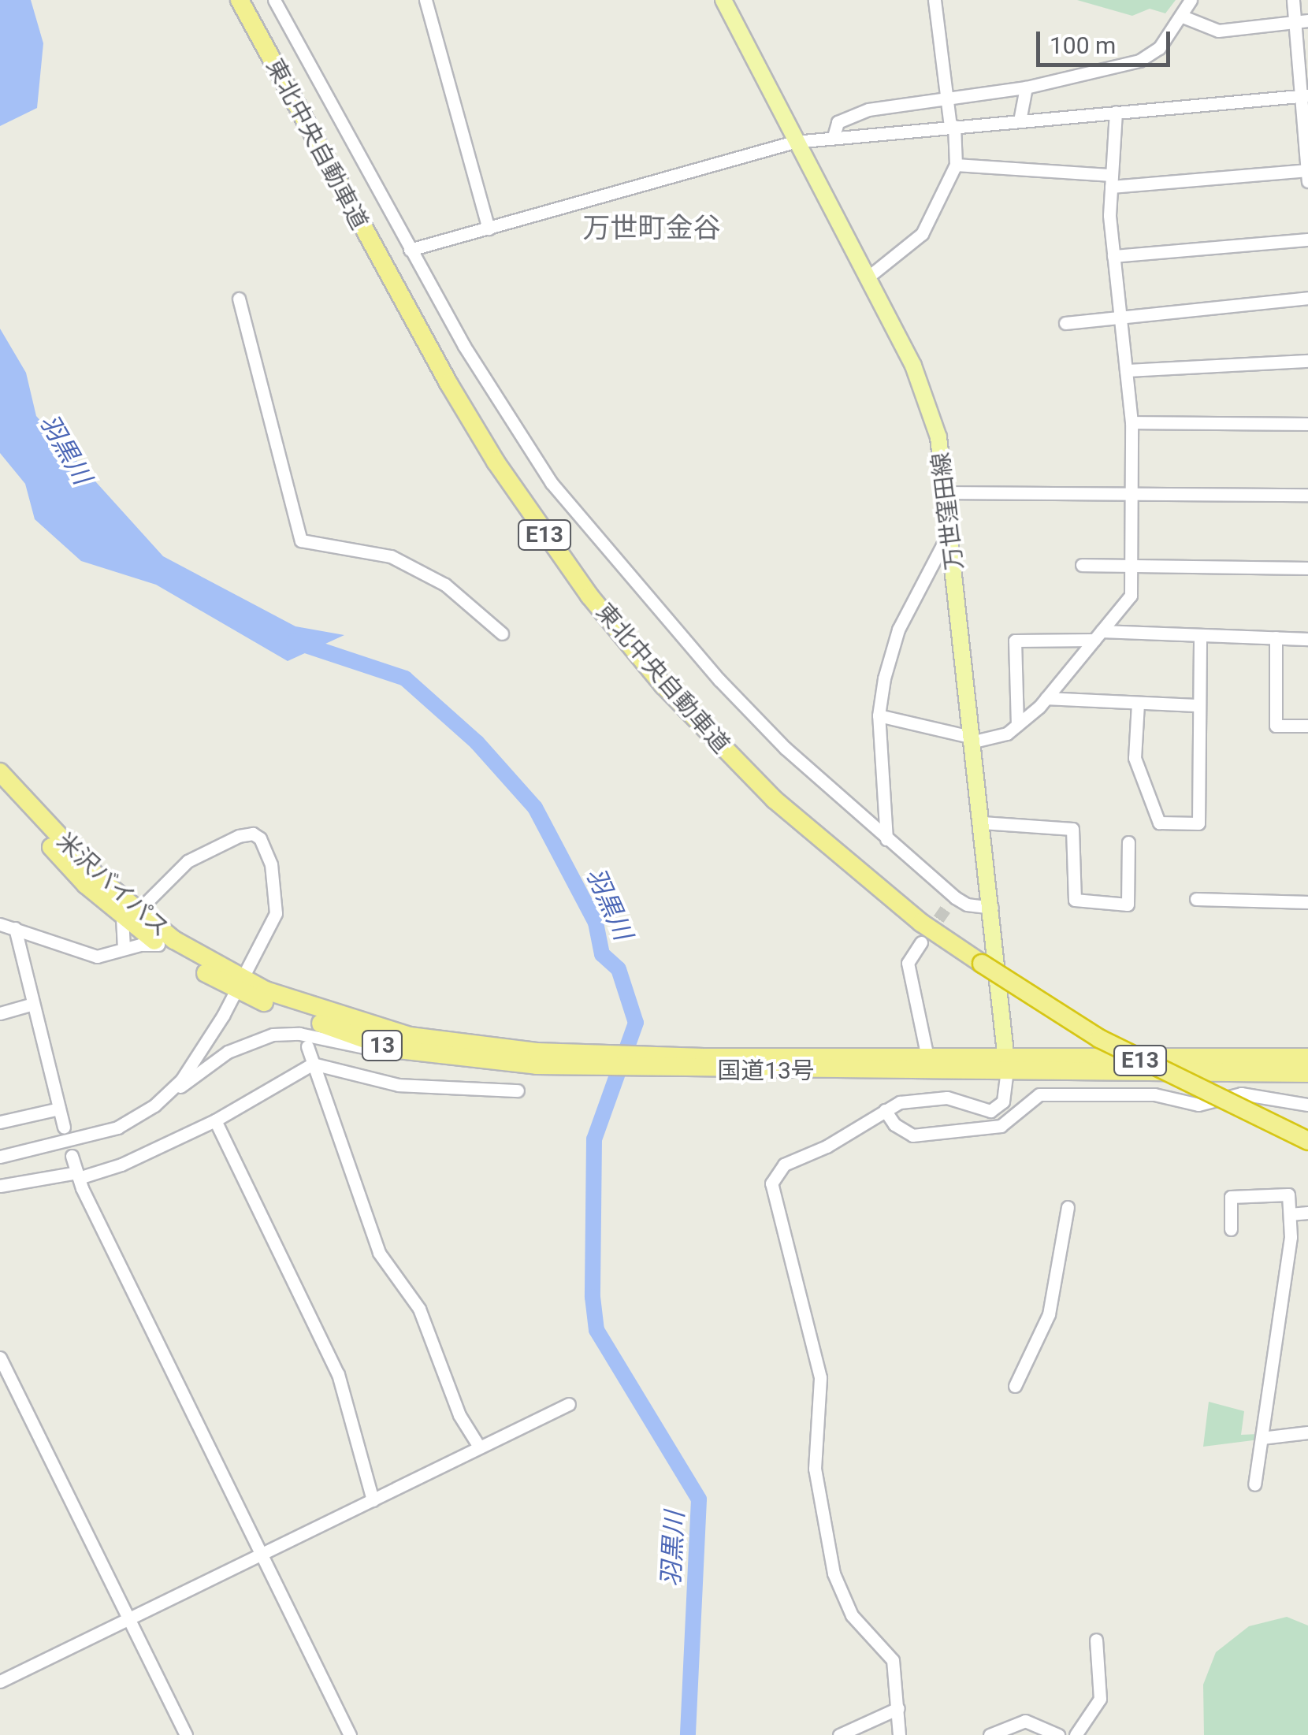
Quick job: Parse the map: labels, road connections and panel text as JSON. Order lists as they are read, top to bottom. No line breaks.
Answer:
{"streets":{"highway":["東北中央自動車道","E13","米沢バイパス","13","国道13号"],"main road":["万世窪田線"]},"crossings":[["万世窪田線","国道13号"],["米沢バイパス","国道13号"]],"districts":["万世町金谷"],"water":["羽黒川"],"scale_bar":"100 m"}
